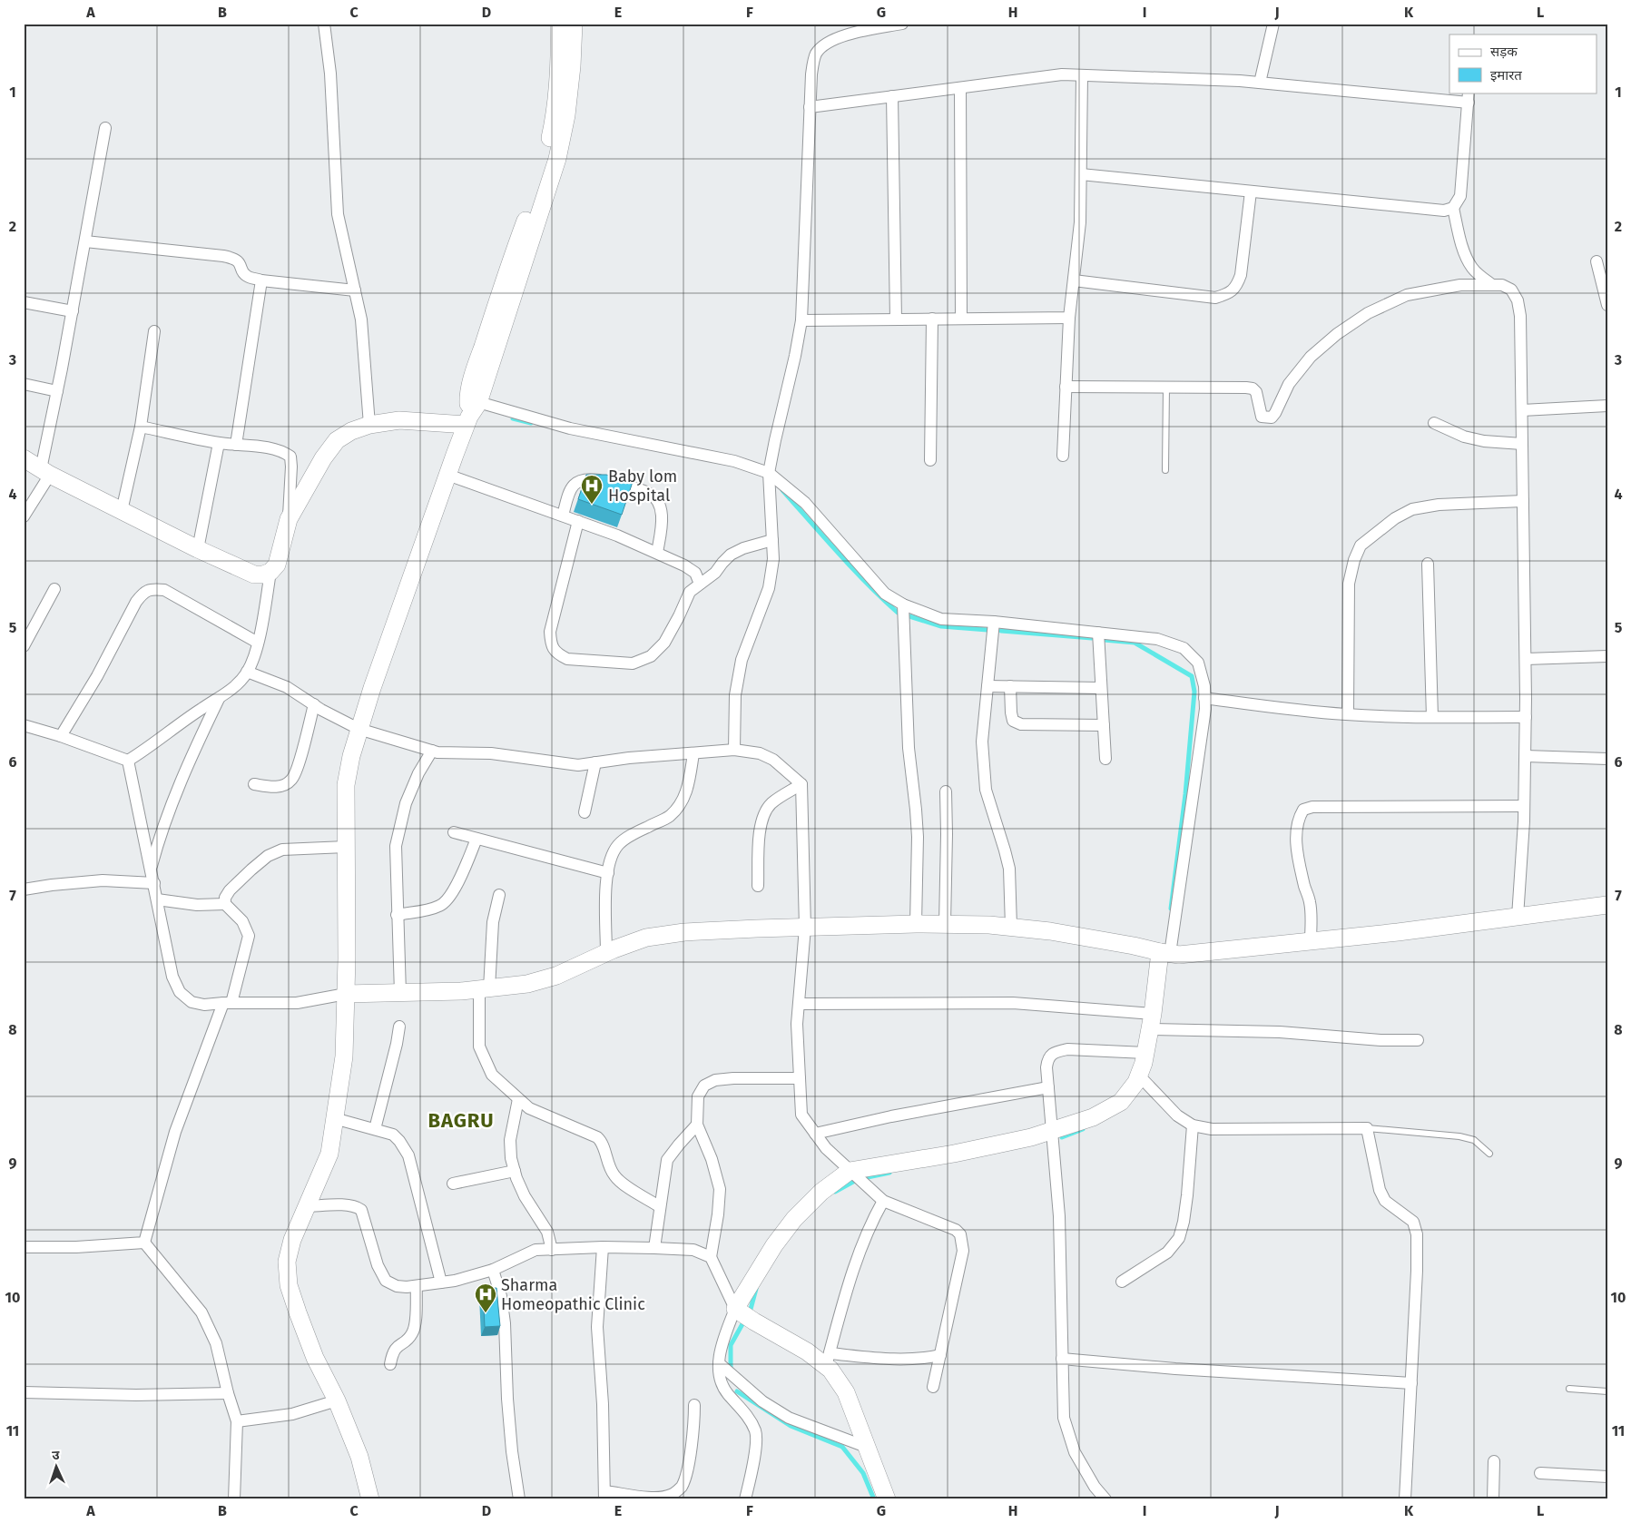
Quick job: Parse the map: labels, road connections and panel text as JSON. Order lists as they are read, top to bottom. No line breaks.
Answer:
{"districts":["BAGRU"],"places":{"hospital":["Baby lom Hospital","Sharma Homeopathic Clinic"]},"legend":["सड़क","इमारत"],"north":"top","grid":{"columns":["A","B","C","D","E","F","G","H","I","J","K","L"],"rows":["1","2","3","4","5","6","7","8","9","10","11"]}}
